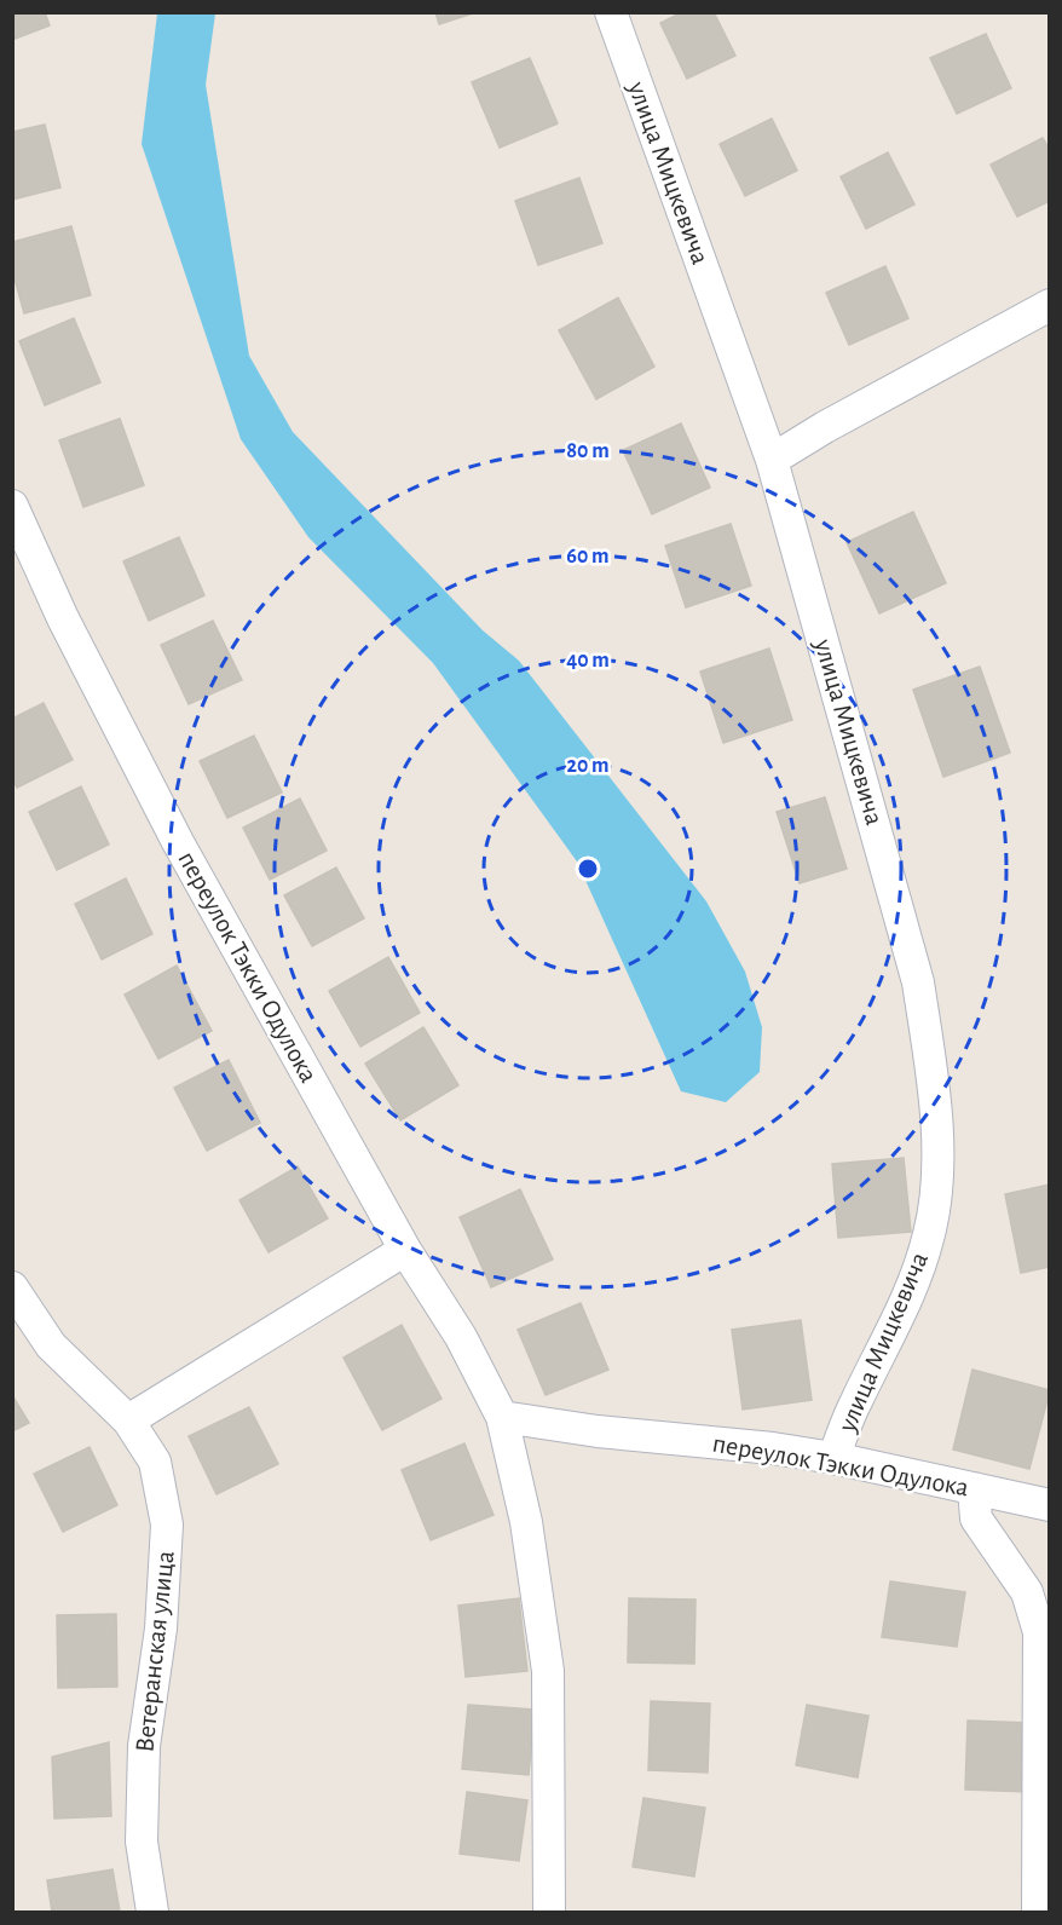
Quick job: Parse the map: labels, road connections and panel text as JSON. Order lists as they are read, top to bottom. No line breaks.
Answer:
{"streets":{"street":["улица Мицкевича","переулок Тэкки Одулока","Ветеранская улица"]},"crossings":[["улица Мицкевича","переулок Тэкки Одулока"]],"rings":["80 m","60 m","40 m","20 m"]}
